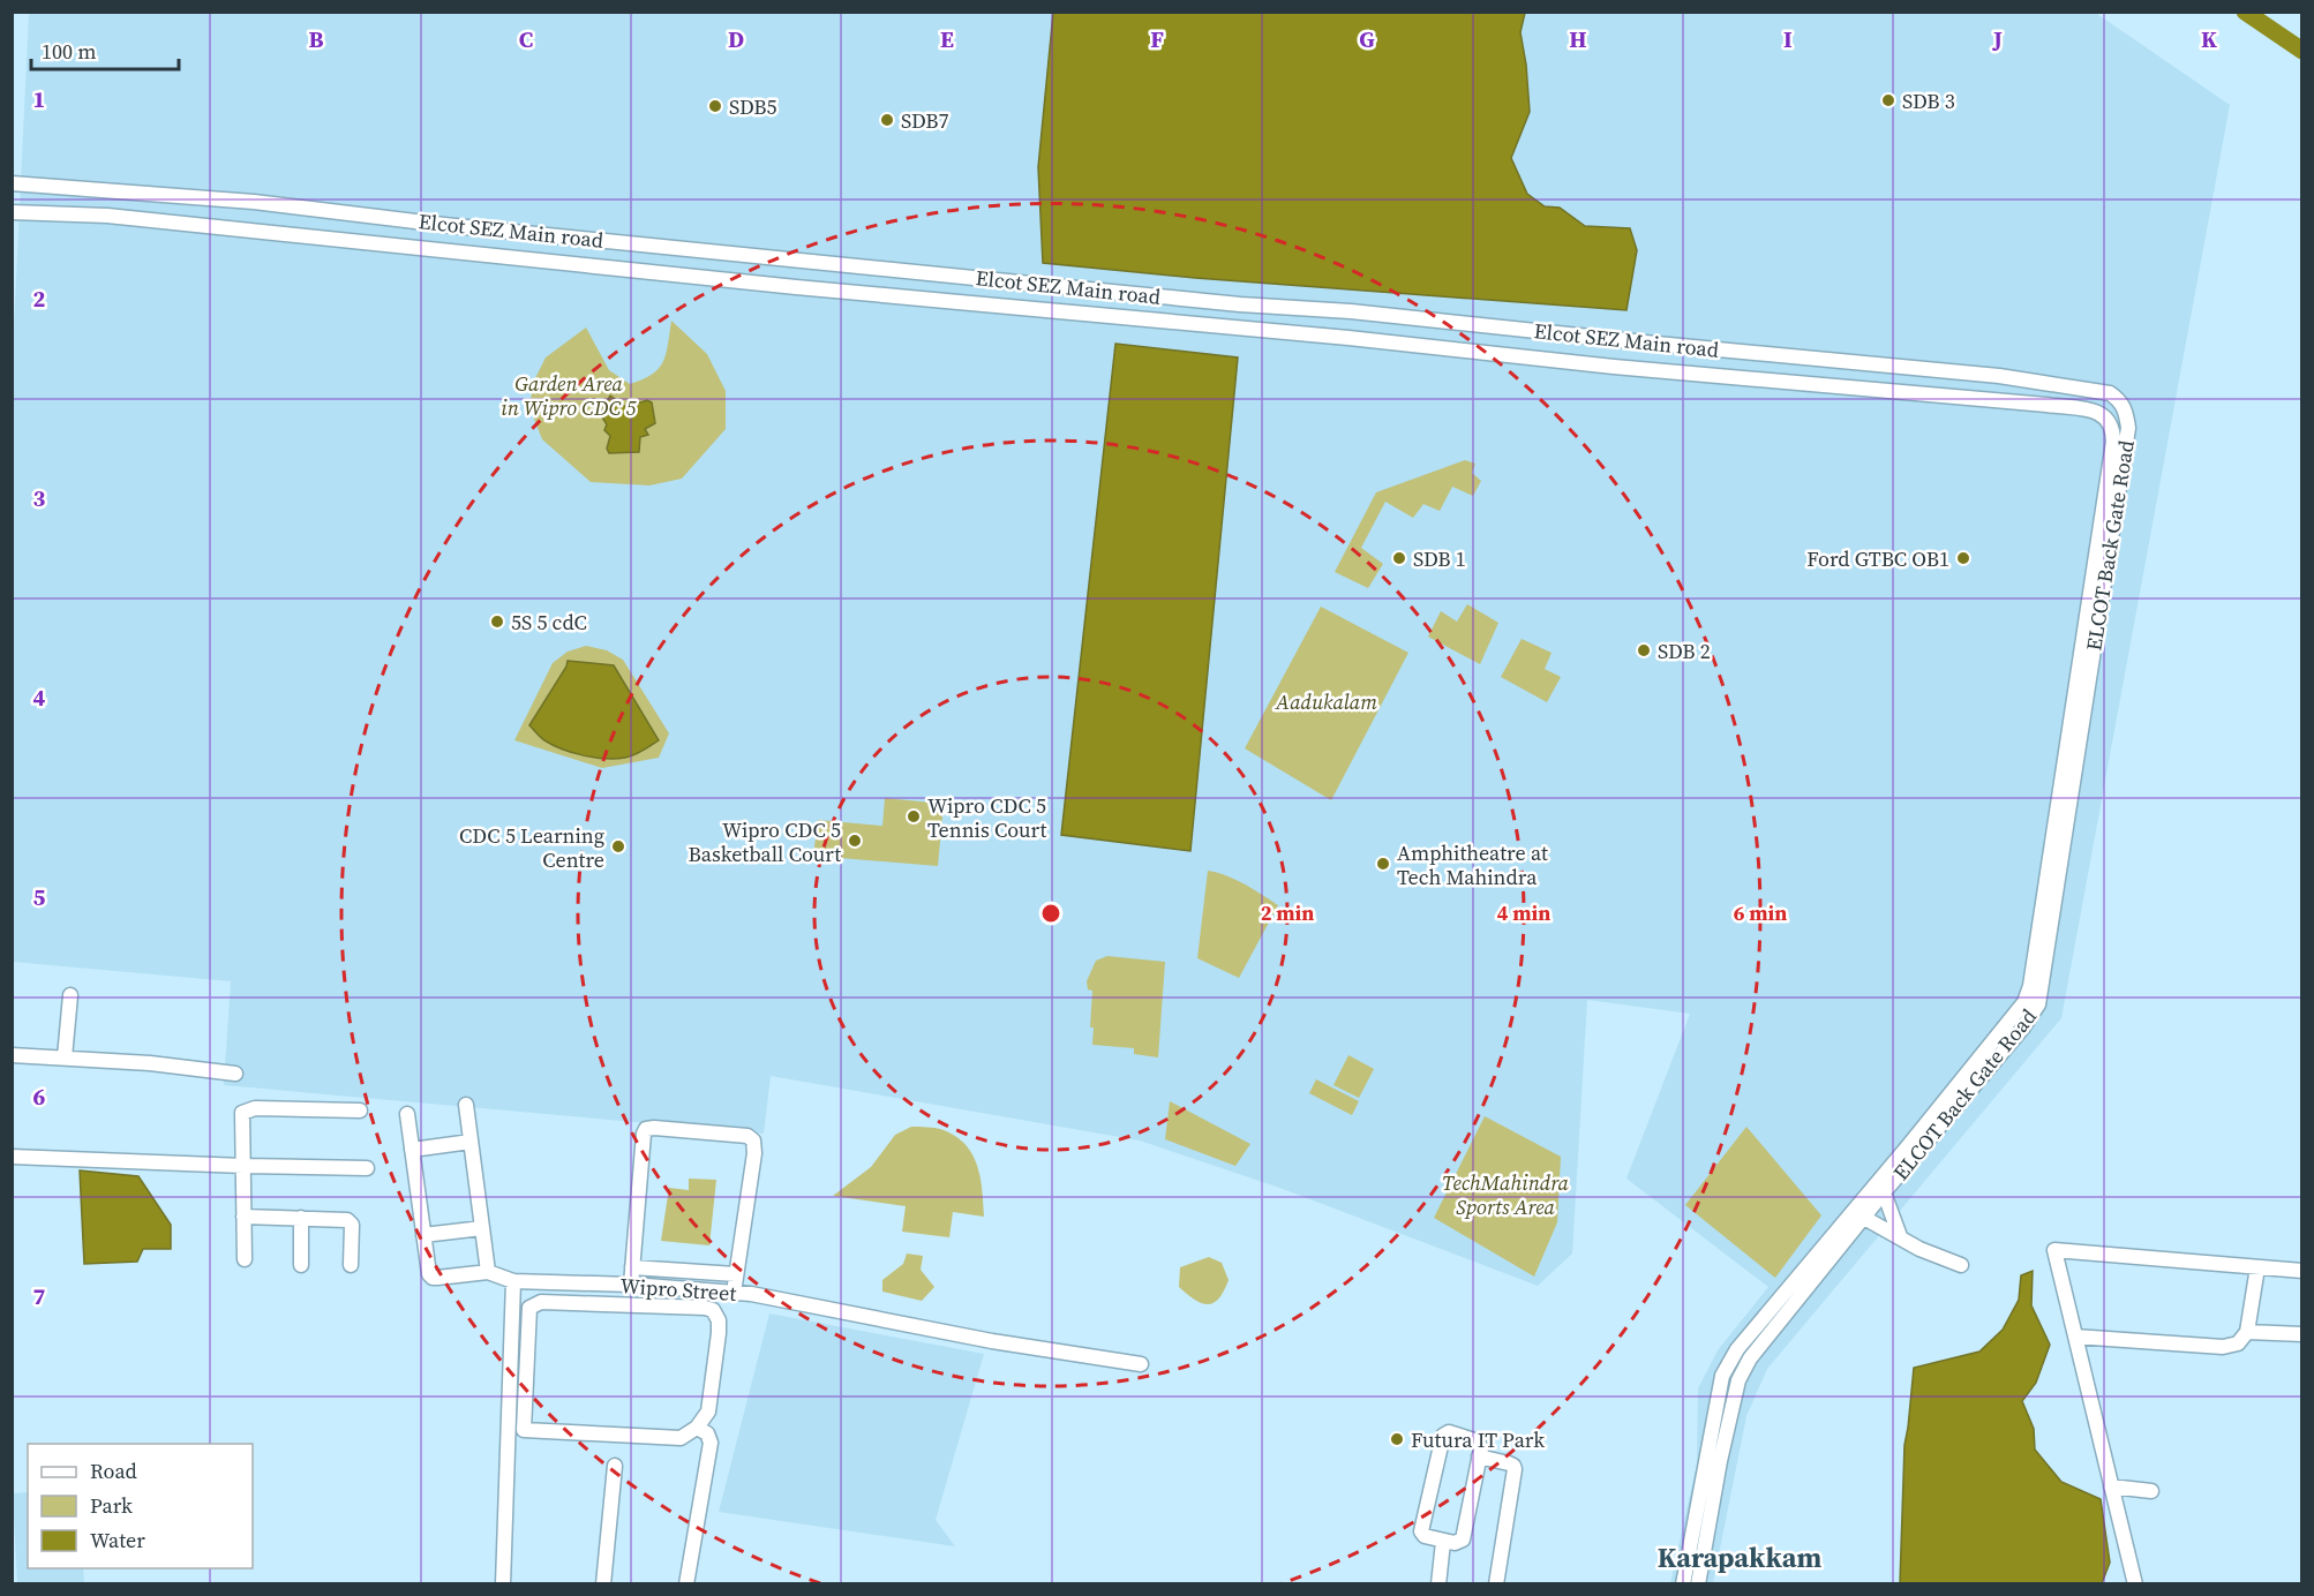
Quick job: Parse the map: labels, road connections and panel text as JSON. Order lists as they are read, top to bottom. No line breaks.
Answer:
{"streets":{"street":["Elcot SEZ Main road","ELCOT Back Gate Road","Wipro Street"]},"crossings":[["Elcot SEZ Main road","ELCOT Back Gate Road"]],"districts":["Karapakkam"],"parks":["Garden Area in Wipro CDC 5","Aadukalam","TechMahindra Sports Area"],"places":["SDB 3","SDB5","SDB7","SDB 1","Ford GTBC OB1","5S 5 cdC","SDB 2","Wipro CDC 5 Tennis Court","Wipro CDC 5 Basketball Court","CDC 5 Learning Centre","Amphitheatre at Tech Mahindra","Futura IT Park"],"legend":["Road","Park","Water"],"scale_bar":"100 m","grid":{"columns":["B","C","D","E","F","G","H","I","J","K"],"rows":["1","2","3","4","5","6","7"]},"rings":["2 min","4 min","6 min"]}
